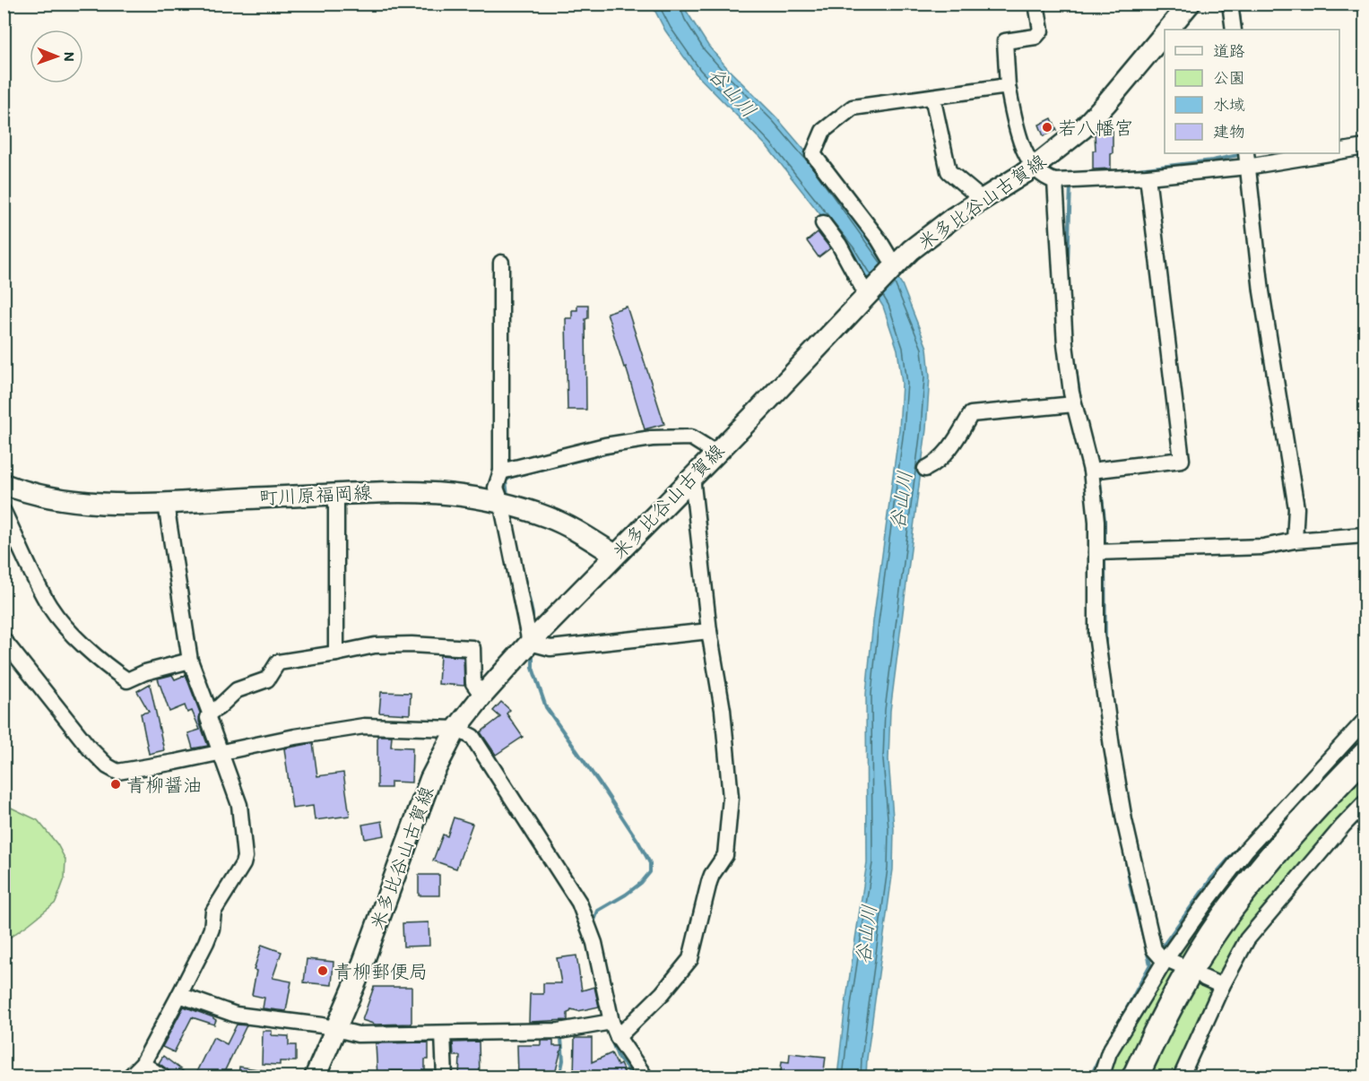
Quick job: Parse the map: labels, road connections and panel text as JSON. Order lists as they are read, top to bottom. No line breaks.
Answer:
{"streets":{"main road":["米多比谷山古賀線","町川原福岡線"]},"crossings":[["米多比谷山古賀線","町川原福岡線"]],"water":["谷山川"],"places":["若八幡宮","青柳醤油","青柳郵便局"],"legend":["道路","公園","水域","建物"],"north":"right"}
